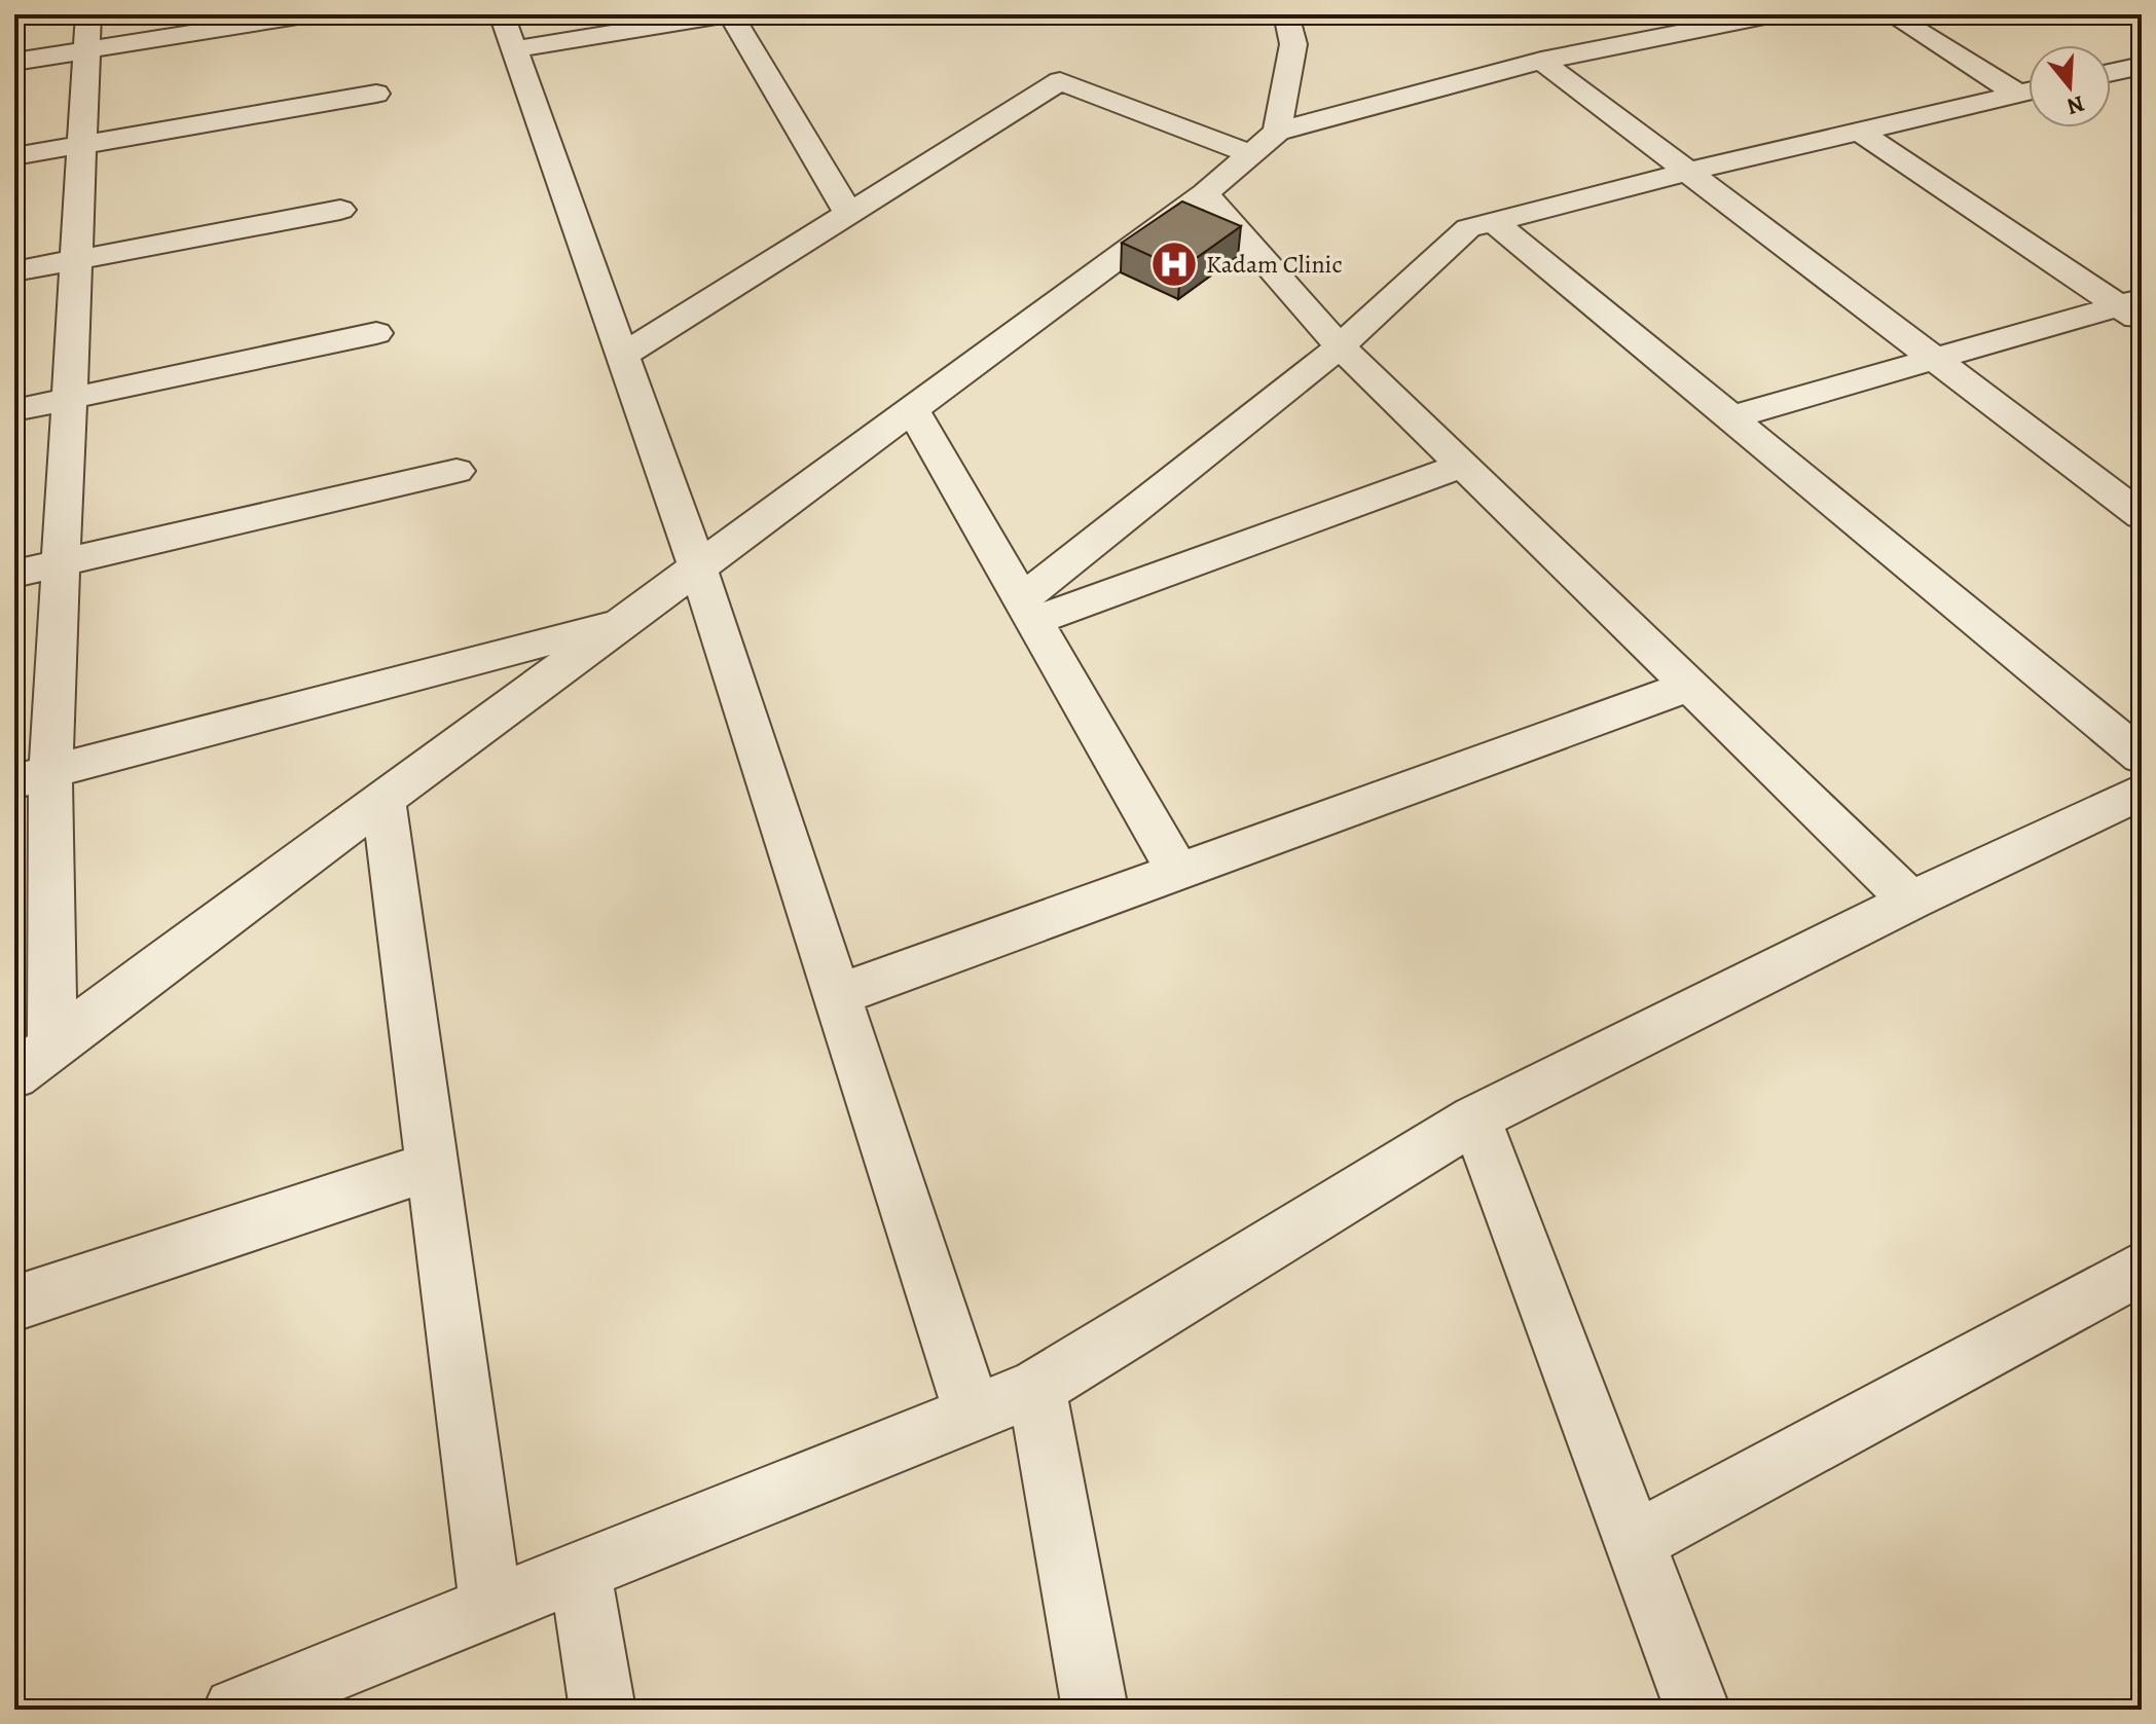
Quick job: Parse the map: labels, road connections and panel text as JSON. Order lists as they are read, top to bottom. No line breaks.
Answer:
{"places":{"hospital":["Kadam Clinic"]},"north":"bottom"}
